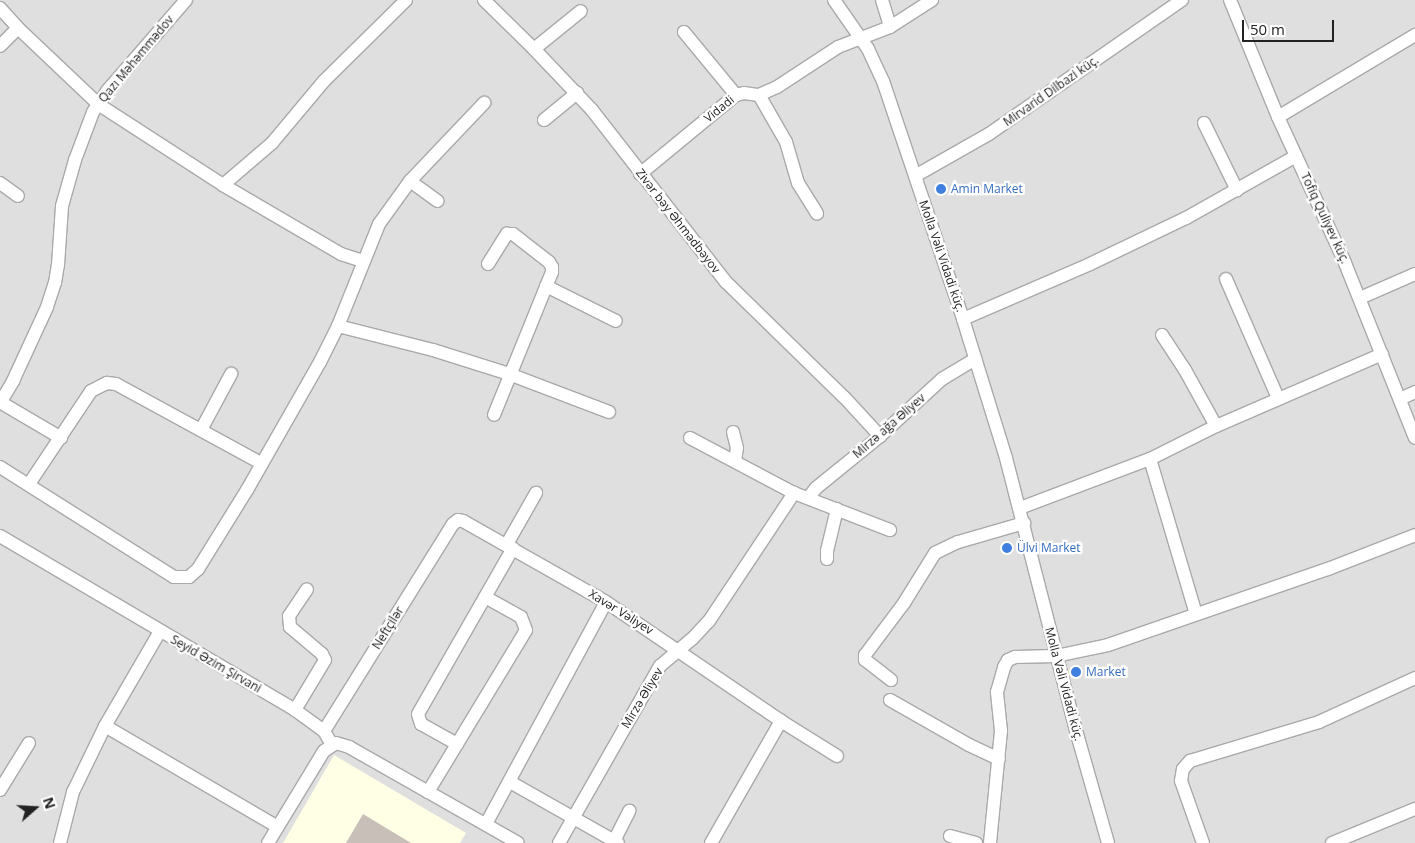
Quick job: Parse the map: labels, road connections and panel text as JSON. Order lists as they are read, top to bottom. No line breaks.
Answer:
{"streets":{"street":["Qazı Məhəmmədov","Mirvarid Dilbazi küç.","Vidadi","Tofiq Quliyev küç.","Zivər bəy Əhmədbəyov","Molla Vəli Vidadi küç.","Mirzə ağa Əliyev","Xavər Vəliyev","Neftçilər","Seyid Əzim Şirvani","Mirzə Əliyev"]},"crossings":[["Mirvarid Dilbazi küç.","Molla Vəli Vidadi küç."],["Vidadi","Zivər bəy Əhmədbəyov"],["Vidadi","Molla Vəli Vidadi küç."],["Zivər bəy Əhmədbəyov","Mirzə ağa Əliyev"],["Molla Vəli Vidadi küç.","Mirzə ağa Əliyev"],["Xavər Vəliyev","Neftçilər"],["Xavər Vəliyev","Mirzə Əliyev"],["Neftçilər","Seyid Əzim Şirvani"]],"places":["Amin Market","Ülvi Market","Market"],"scale_bar":"50 m","north":"right"}
